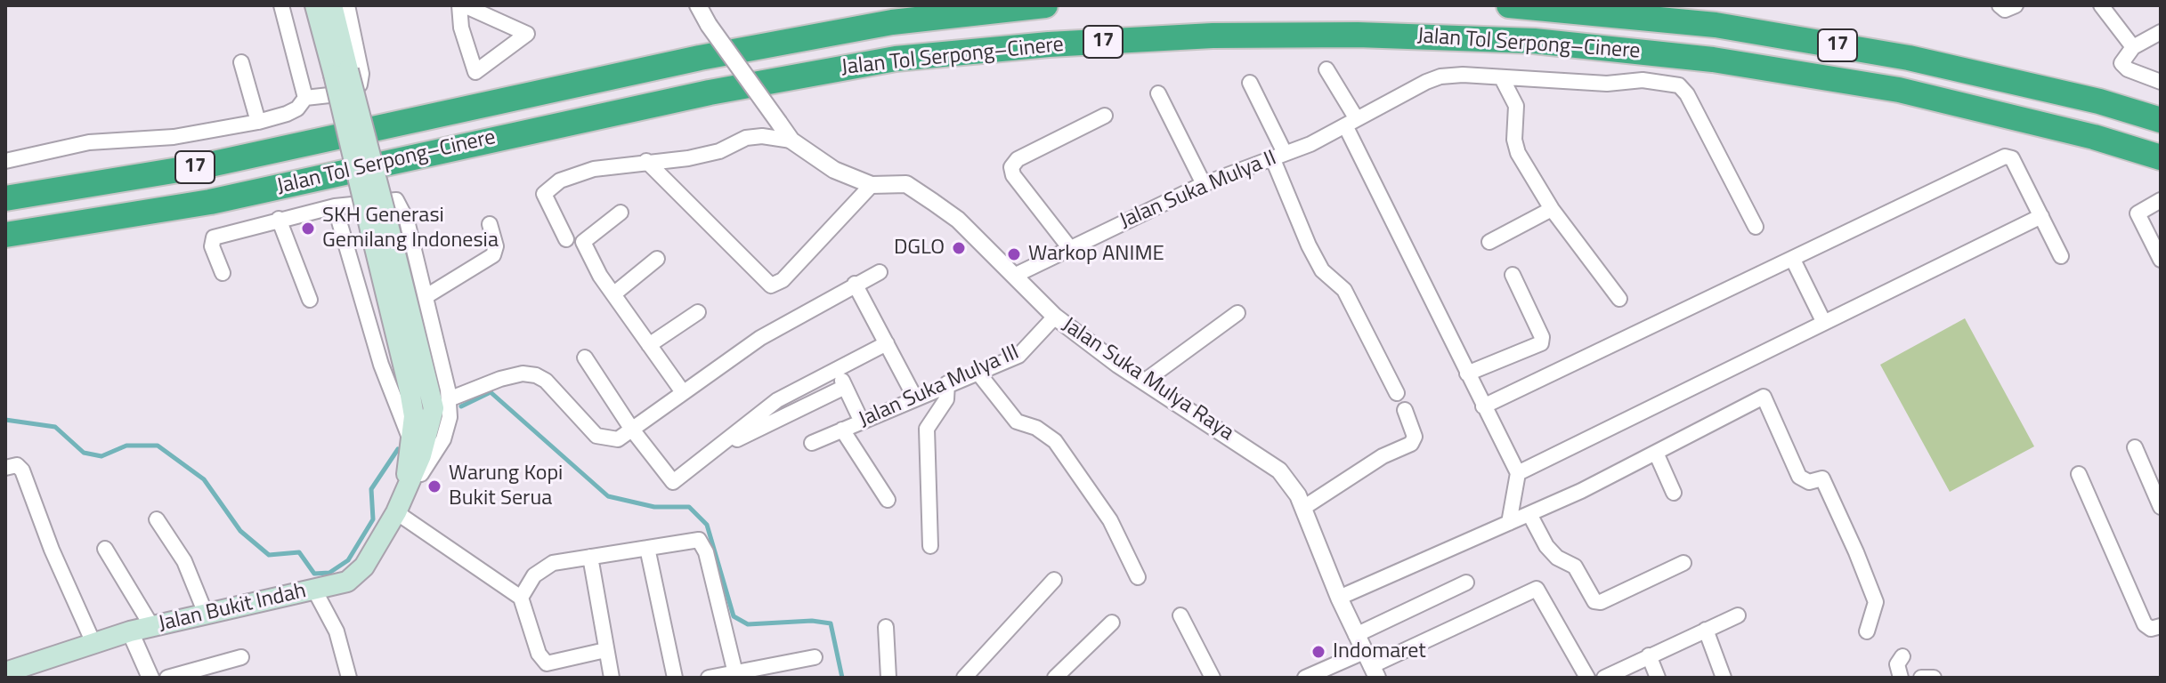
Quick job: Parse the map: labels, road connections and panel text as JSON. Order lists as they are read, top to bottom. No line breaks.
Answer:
{"streets":{"highway":["17","Jalan Tol Serpong–Cinere"],"main road":["Jalan Bukit Indah"],"street":["Jalan Suka Mulya II","Jalan Suka Mulya Raya","Jalan Suka Mulya III"]},"crossings":[["Jalan Suka Mulya II","Jalan Suka Mulya Raya"],["Jalan Suka Mulya Raya","Jalan Suka Mulya III"]],"places":["SKH Generasi Gemilang Indonesia","DGLO","Warkop ANIME","Warung Kopi Bukit Serua","Indomaret"]}
